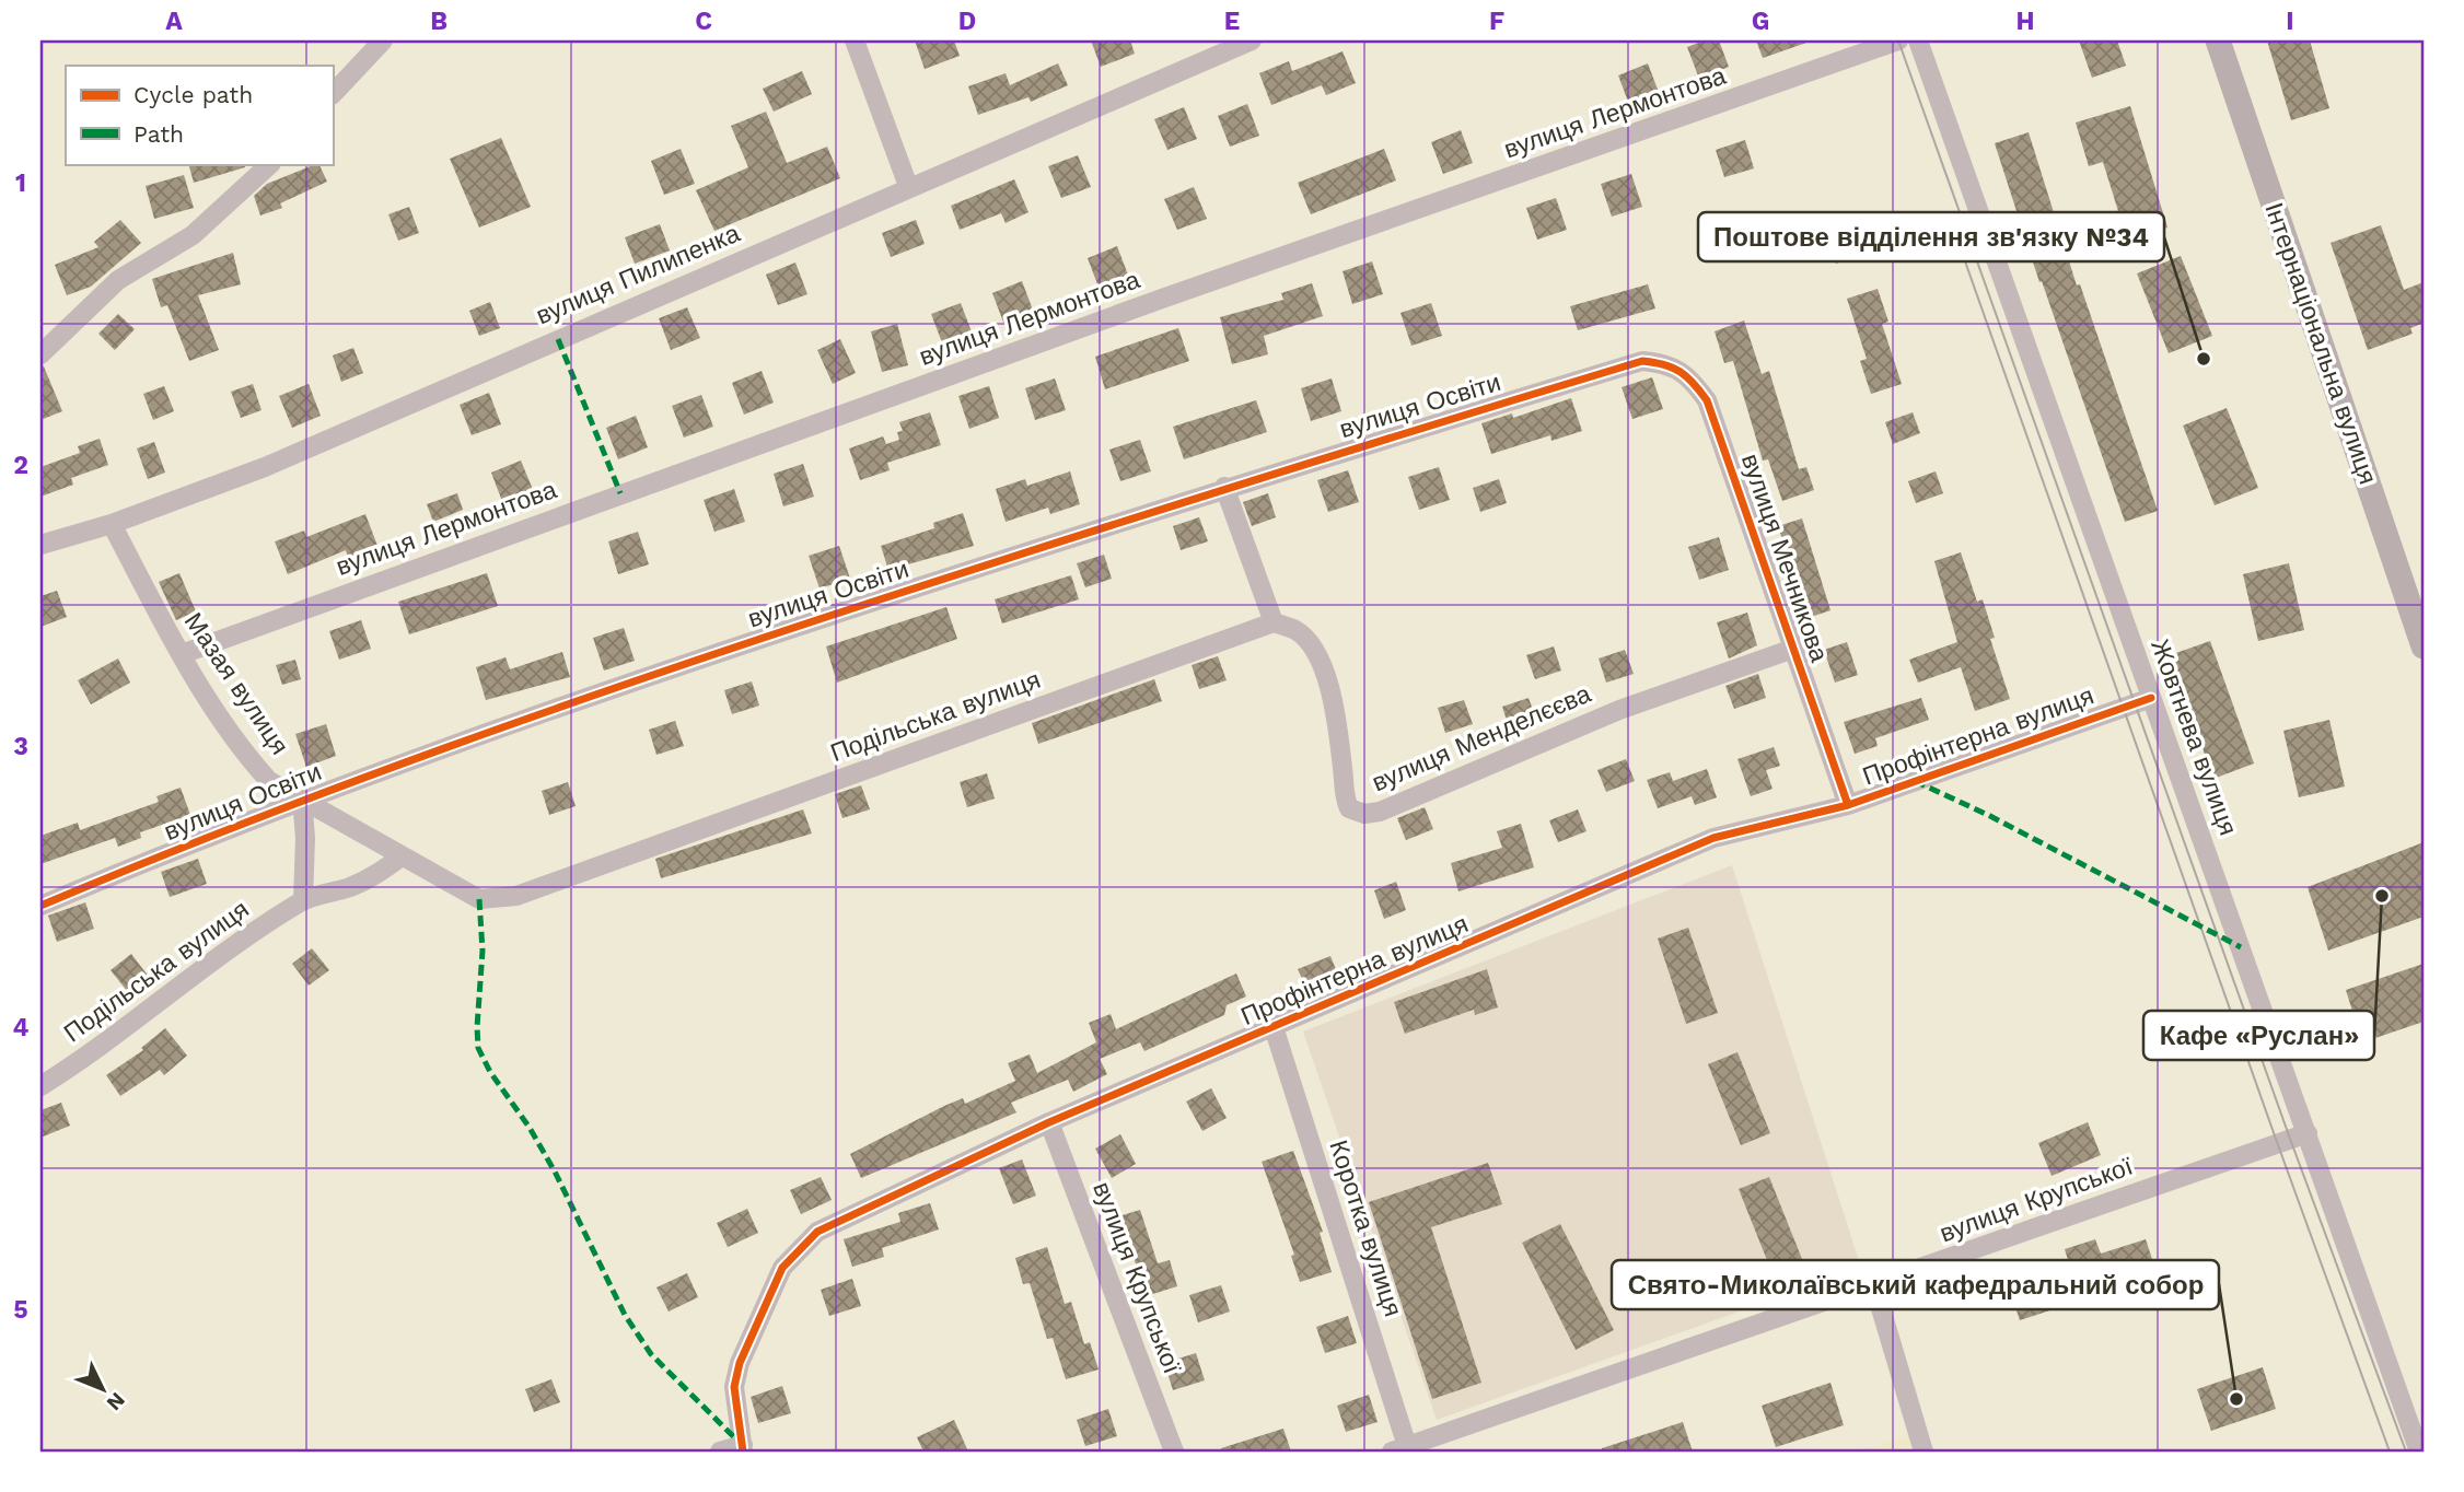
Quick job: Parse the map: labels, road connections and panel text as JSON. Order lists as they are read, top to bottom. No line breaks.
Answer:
{"streets":{"main road":["Інтернаціональна вулиця"],"street":["вулиця Лермонтова","вулиця Пилипенка","вулиця Освіти","вулиця Мечникова","Мазая вулиця","Подільська вулиця","Профінтерна вулиця","Жовтнева вулиця","вулиця Менделєєва","вулиця Крупської","Коротка вулиця"]},"crossings":[["вулиця Лермонтова","Мазая вулиця"],["вулиця Пилипенка","Мазая вулиця"],["вулиця Освіти","вулиця Мечникова"],["вулиця Освіти","Мазая вулиця"],["вулиця Мечникова","Профінтерна вулиця"],["вулиця Мечникова","вулиця Менделєєва"],["Мазая вулиця","Подільська вулиця"],["Подільська вулиця","вулиця Менделєєва"],["Профінтерна вулиця","Жовтнева вулиця"],["Профінтерна вулиця","вулиця Крупської"],["Профінтерна вулиця","Коротка вулиця"],["Жовтнева вулиця","вулиця Крупської"],["вулиця Крупської","Коротка вулиця"]],"places":["Поштове відділення зв'язку №34","Кафе «Руслан»","Свято-Миколаївський кафедральний собор"],"legend":["Cycle path","Path"],"north":"bottom right","grid":{"columns":["A","B","C","D","E","F","G","H","I"],"rows":["1","2","3","4","5"]}}
